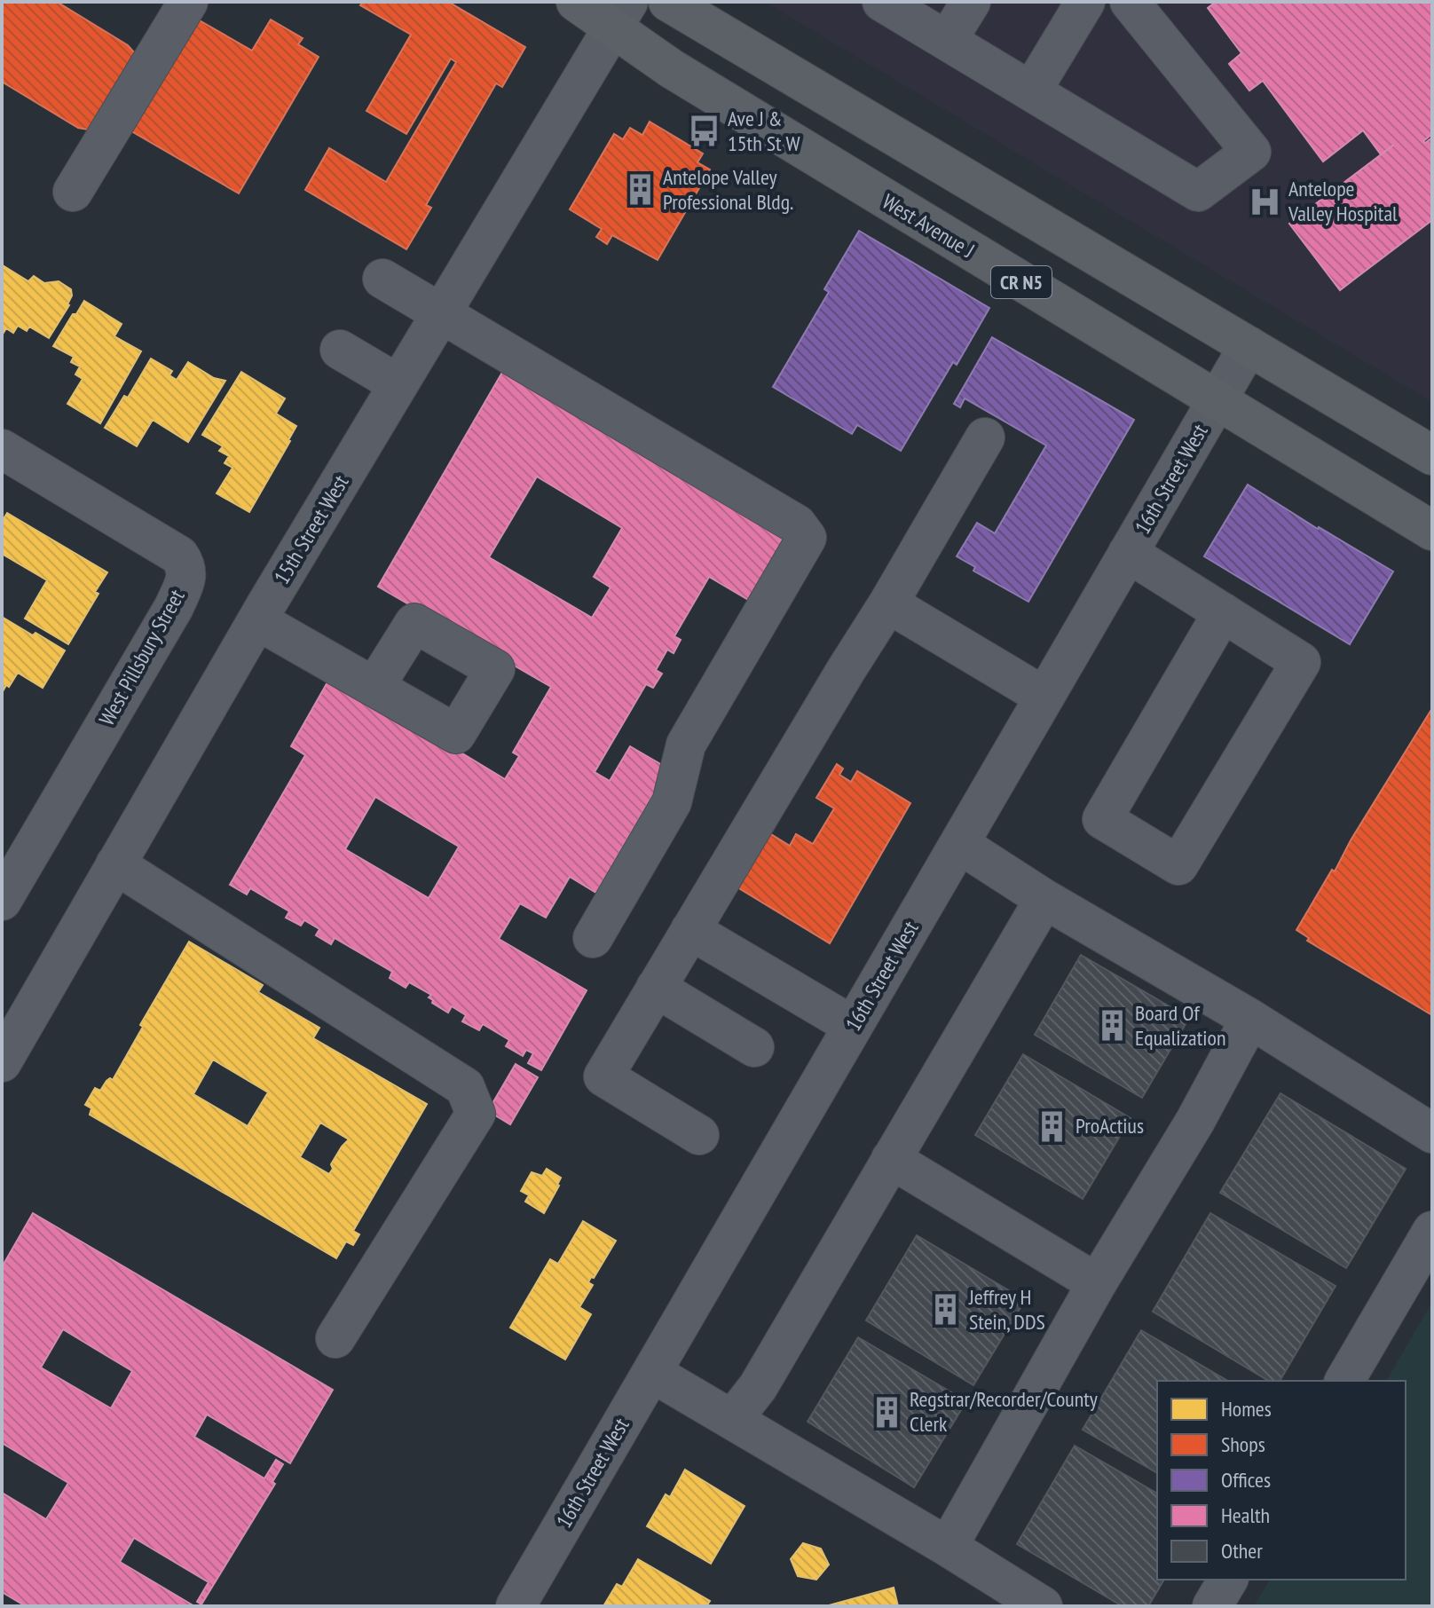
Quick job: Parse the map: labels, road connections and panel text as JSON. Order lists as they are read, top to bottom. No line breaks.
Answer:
{"streets":{"main road":["West Avenue J","CR N5"],"street":["16th Street West","15th Street West","West Pillsbury Street"]},"crossings":[["West Avenue J","16th Street West"],["West Avenue J","15th Street West"],["CR N5","16th Street West"]],"places":{"bus stop":["Ave J & 15th St W"],"building":["Antelope Valley Professional Bldg.","Board Of Equalization","ProActius","Jeffrey H Stein, DDS","Regstrar/Recorder/County Clerk"],"hospital":["Antelope Valley Hospital"]},"legend":["Homes","Shops","Offices","Health","Other"]}
